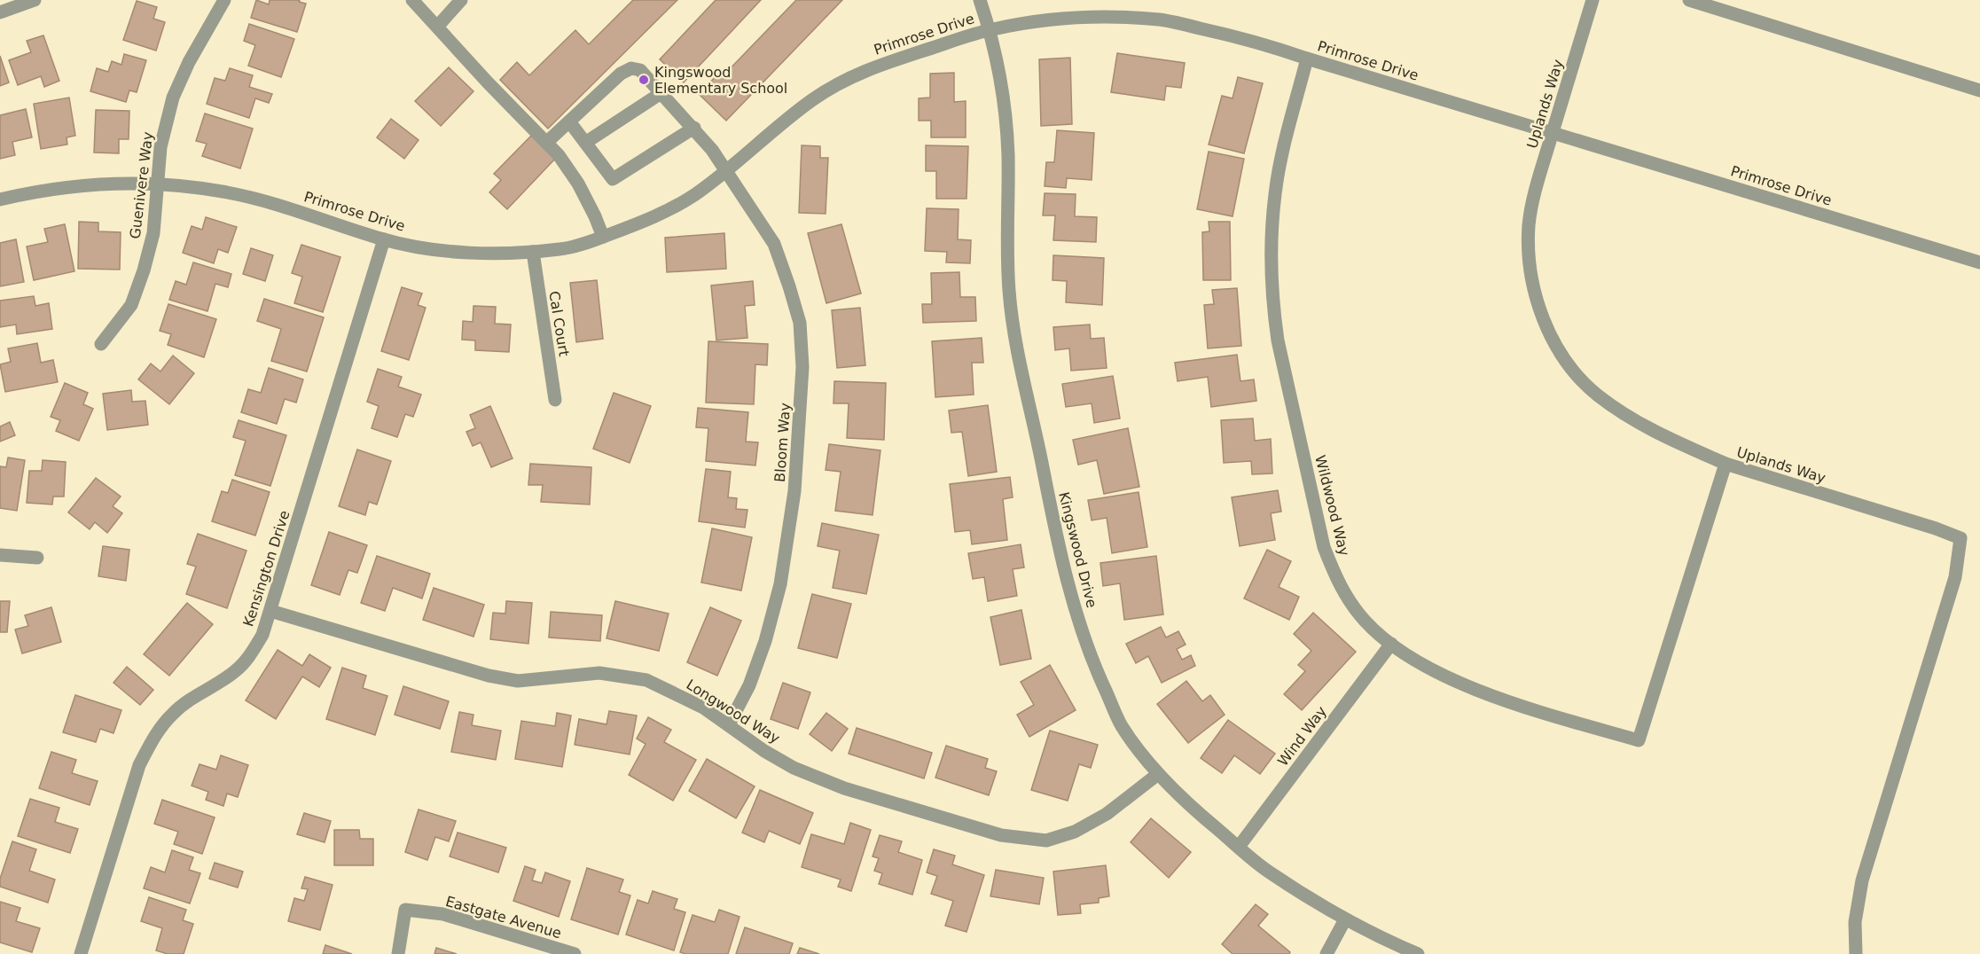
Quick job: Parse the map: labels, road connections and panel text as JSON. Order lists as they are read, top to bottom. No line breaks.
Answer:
{"streets":{"street":["Primrose Drive","Uplands Way","Guenivere Way","Cal Court","Bloom Way","Wildwood Way","Kingswood Drive","Kensington Drive","Longwood Way","Wind Way","Eastgate Avenue"]},"crossings":[["Primrose Drive","Uplands Way"],["Primrose Drive","Guenivere Way"],["Primrose Drive","Cal Court"],["Primrose Drive","Bloom Way"],["Primrose Drive","Wildwood Way"],["Primrose Drive","Kingswood Drive"],["Primrose Drive","Kensington Drive"],["Uplands Way","Wildwood Way"],["Bloom Way","Longwood Way"],["Wildwood Way","Wind Way"],["Kingswood Drive","Longwood Way"],["Kingswood Drive","Wind Way"],["Kensington Drive","Longwood Way"]],"places":["Kingswood Elementary School"]}
